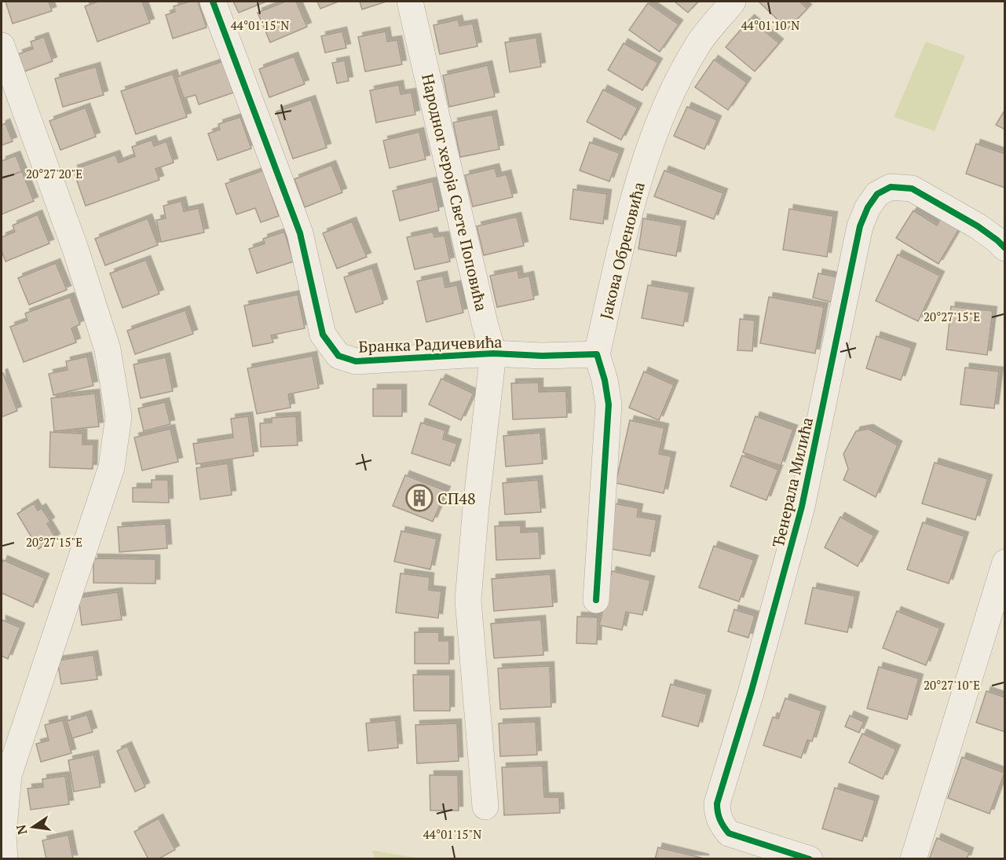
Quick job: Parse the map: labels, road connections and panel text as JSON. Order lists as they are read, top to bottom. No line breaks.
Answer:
{"streets":{"street":["Народног хероја Свете Поповића","Јакова Обреновића","Бранка Радичевића","Ђенерала Милића"]},"crossings":[["Народног хероја Свете Поповића","Бранка Радичевића"],["Јакова Обреновића","Бранка Радичевића"]],"places":{"building":["СП48"]},"north":"left","coordinates":["44°01'15\"N","44°01'10\"N","20°27'20\"E","20°27'15\"E","20°27'10\"E"]}
